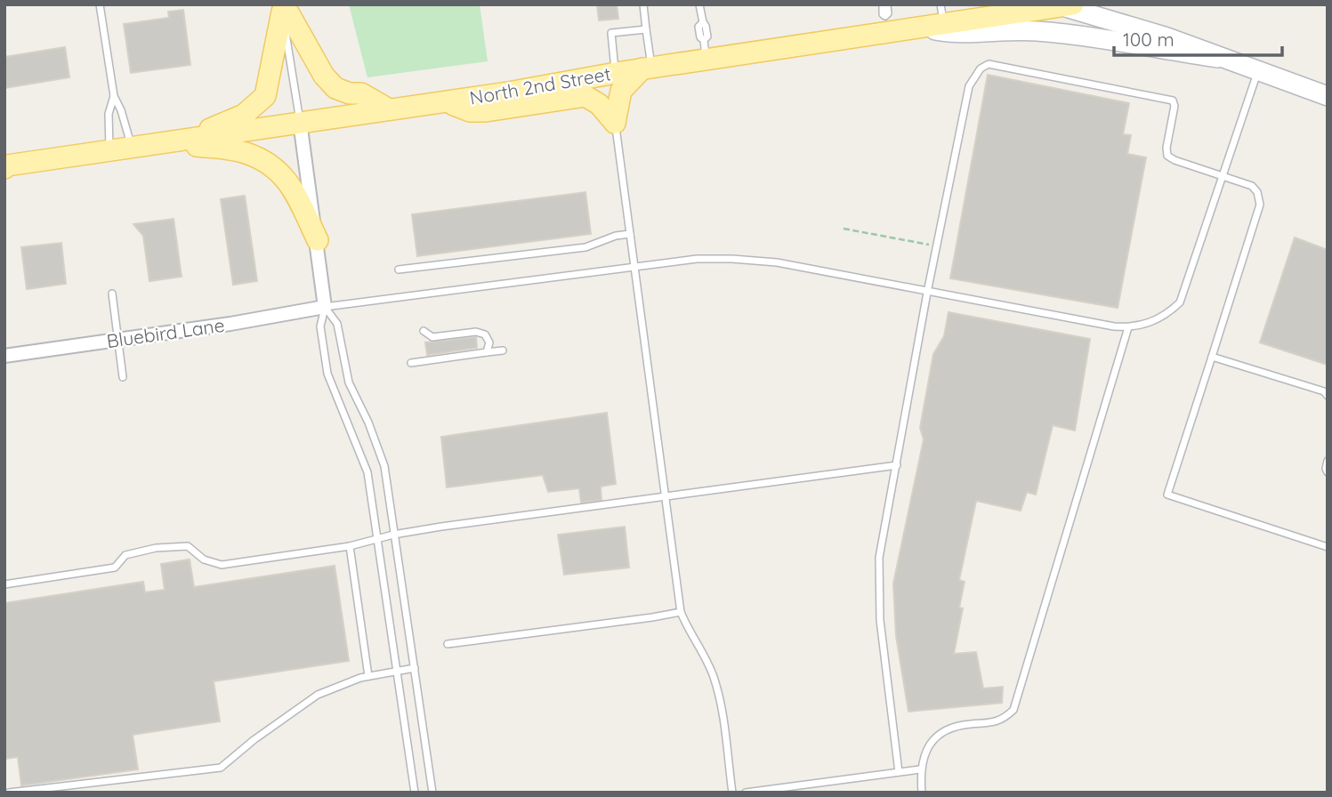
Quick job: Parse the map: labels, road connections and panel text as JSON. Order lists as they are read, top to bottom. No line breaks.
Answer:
{"streets":{"main road":["North 2nd Street"],"street":["Bluebird Lane"]},"scale_bar":"100 m"}
